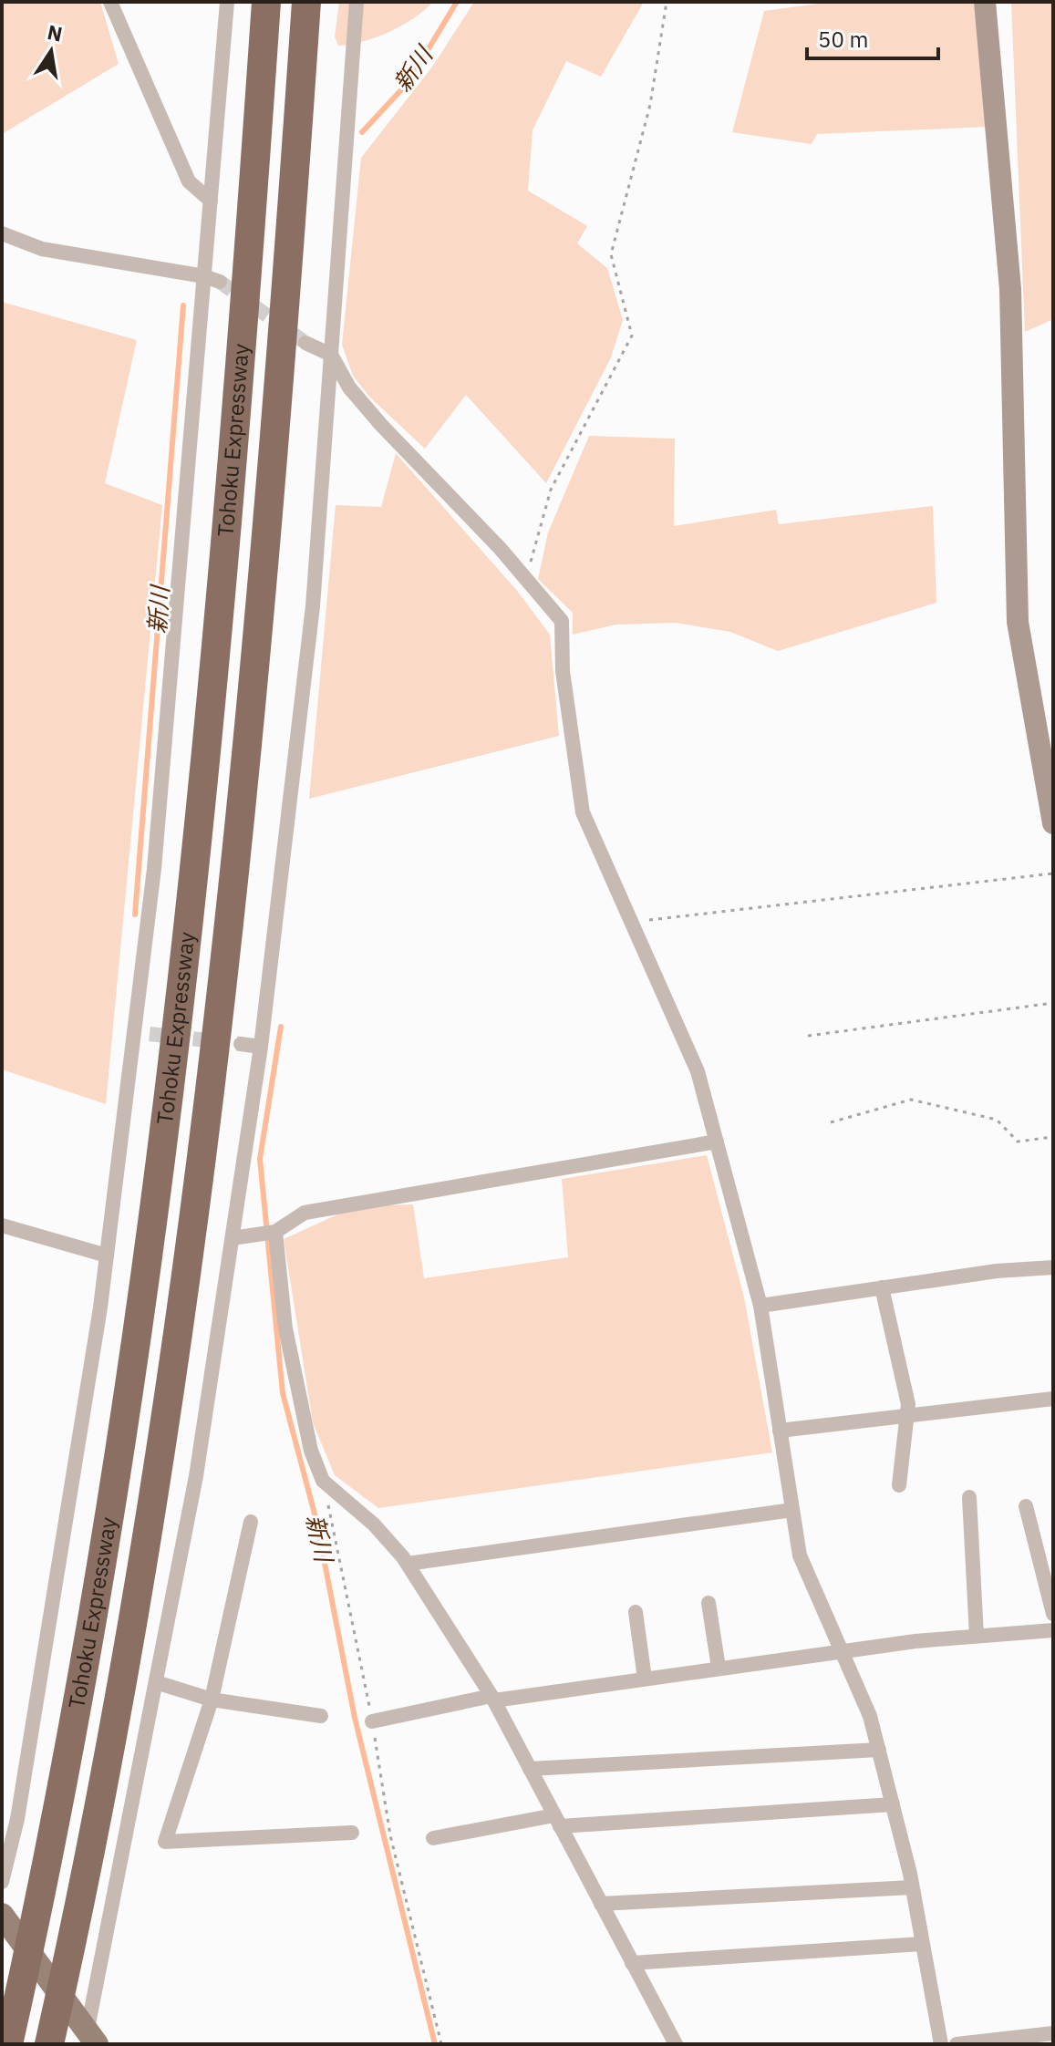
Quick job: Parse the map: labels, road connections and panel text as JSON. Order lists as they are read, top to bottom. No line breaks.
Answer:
{"streets":{"highway":["Tohoku Expressway"]},"water":["新川"],"scale_bar":"50 m","north":"top"}
